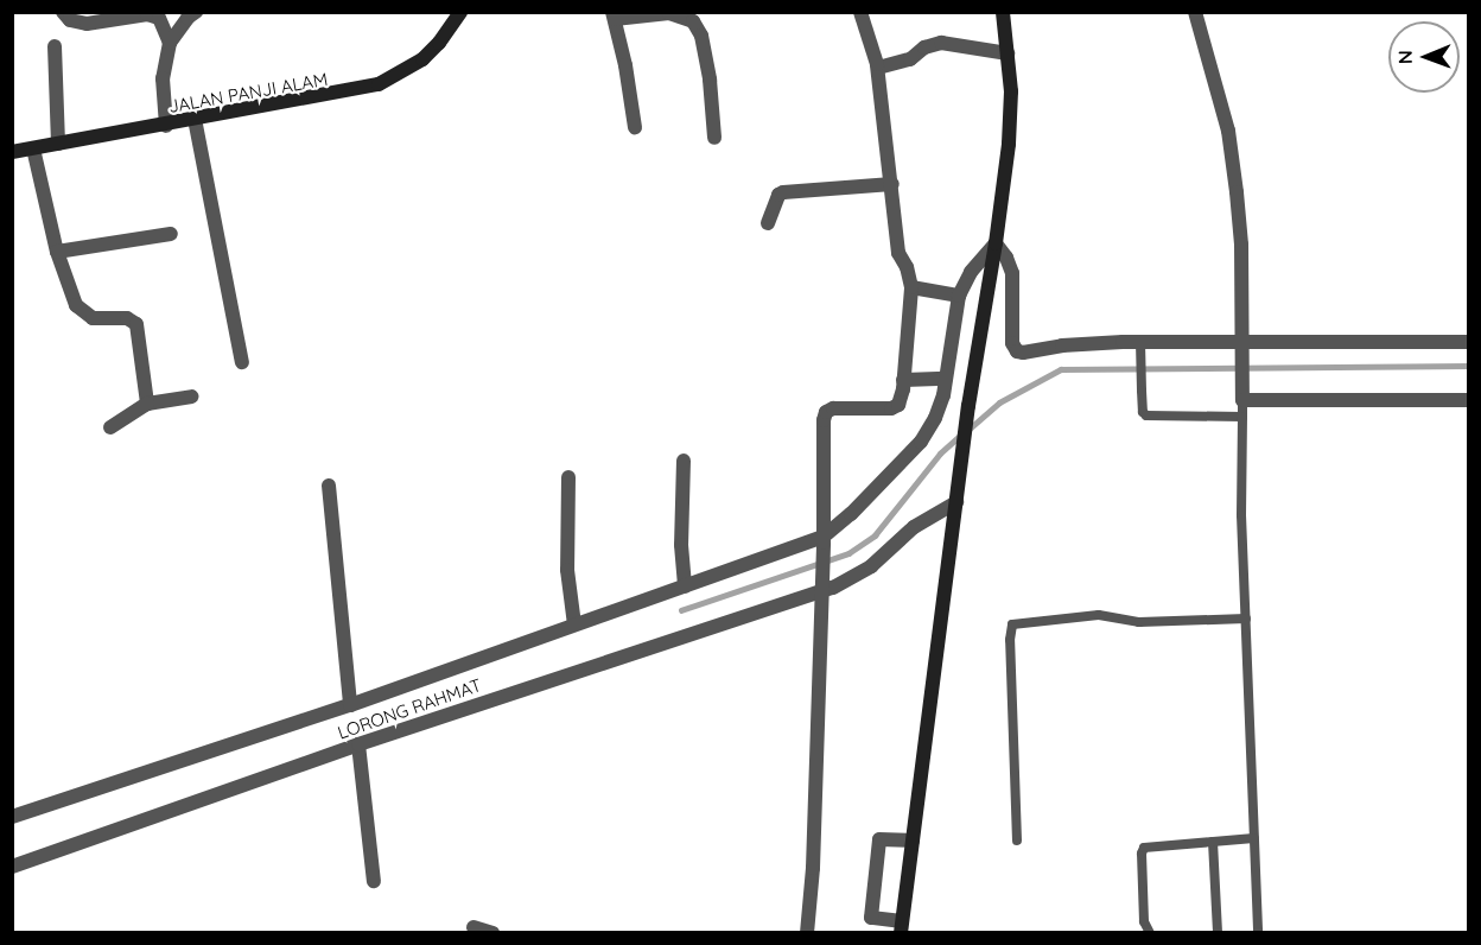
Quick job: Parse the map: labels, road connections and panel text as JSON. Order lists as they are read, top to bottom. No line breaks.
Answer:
{"streets":{"street":["JALAN PANJI ALAM","LORONG RAHMAT"]},"north":"left"}
